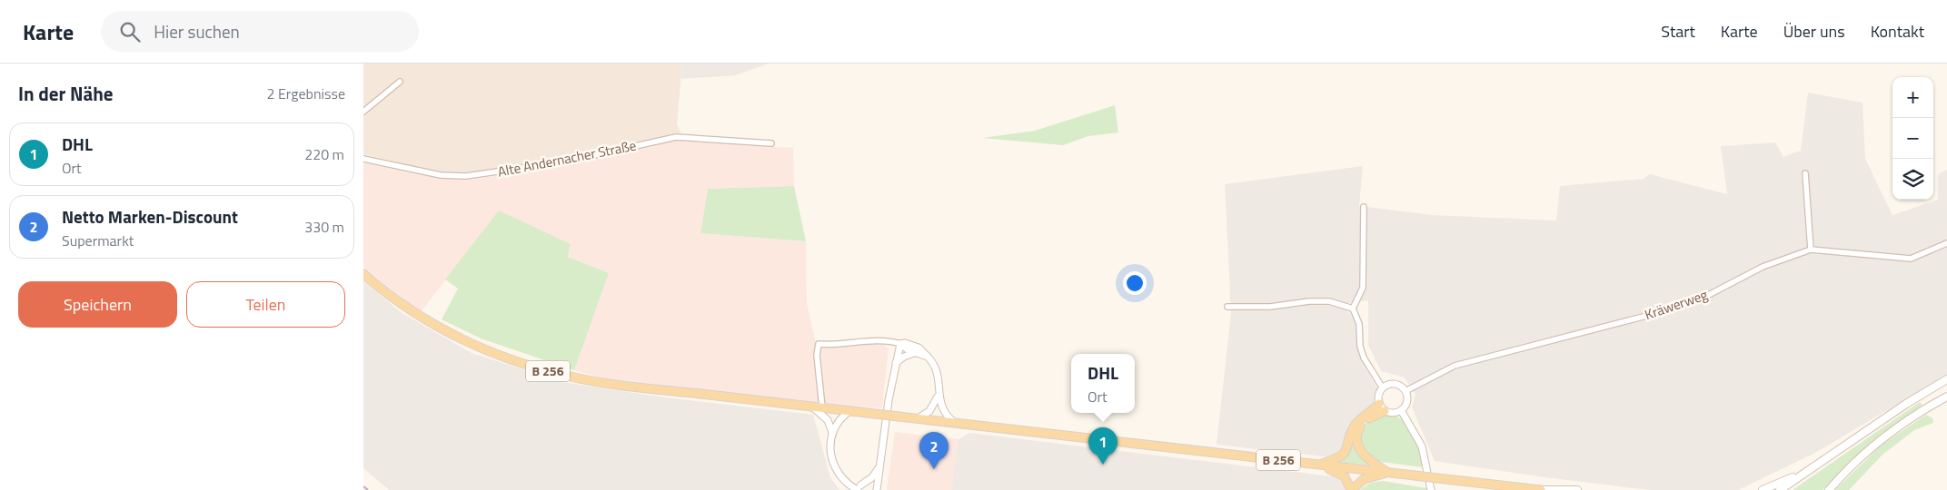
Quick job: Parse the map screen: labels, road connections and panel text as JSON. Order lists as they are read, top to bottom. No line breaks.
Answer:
{"streets":{"main road":["B 256"],"street":["Alte Andernacher Straße","Kräwerweg"]},"page":{"header":"Karte","search":"Hier suchen","nav":["Start","Karte","Über uns","Kontakt"],"heading":["In der Nähe","2 Ergebnisse"],"map_buttons":["+","−"],"list":[{"mark":"1","name":"DHL","note":"Ort","value":"220 m"},{"mark":"2","name":"Netto Marken-Discount","note":"Supermarkt","value":"330 m"}],"buttons":["Speichern","Teilen"],"popup":["DHL","Ort"],"pins":["1","2"]}}
